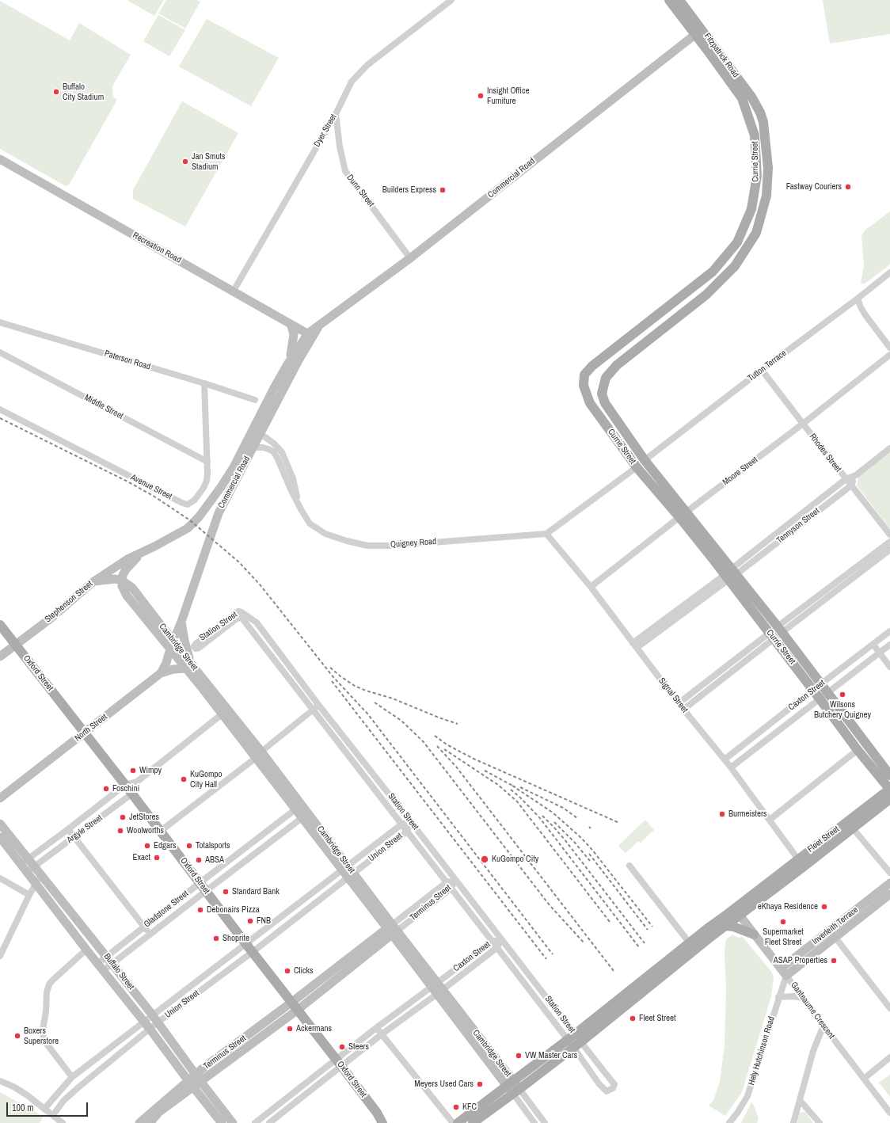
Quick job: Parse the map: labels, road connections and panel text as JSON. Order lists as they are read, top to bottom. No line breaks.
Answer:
{"streets":{"main road":["Fitzpatrick Road","Currie Street","Oxford Street","Fleet Street"],"street":["Dyer Street","Commercial Road","Dunn Street","Recreation Road","Paterson Road","Tutton Terrace","Middle Street","Rhodes Street","Moore Street","Avenue Street","Tennyson Street","Quigney Road","Stephenson Street","Station Street","Cambridge Street","Signal Street","Caxton Street","North Street","Argyle Street","Union Street","Terminus Street","Gladstone Street","Inverleith Terrace","Buffalo Street","Ganteaume Crescent","Hely Hutchinson Road"]},"crossings":[["Fitzpatrick Road","Currie Street"],["Fitzpatrick Road","Commercial Road"],["Dyer Street","Dunn Street"],["Dyer Street","Recreation Road"],["Currie Street","Tutton Terrace"],["Currie Street","Moore Street"],["Currie Street","Tennyson Street"],["Currie Street","Caxton Street"],["Currie Street","Fleet Street"],["Commercial Road","Dunn Street"],["Commercial Road","Recreation Road"],["Commercial Road","Quigney Road"],["Commercial Road","Stephenson Street"],["Commercial Road","Cambridge Street"],["Commercial Road","North Street"],["Paterson Road","Avenue Street"],["Tutton Terrace","Rhodes Street"],["Middle Street","Avenue Street"],["Rhodes Street","Moore Street"],["Rhodes Street","Tennyson Street"],["Moore Street","Signal Street"],["Quigney Road","Signal Street"],["Stephenson Street","Oxford Street"],["Station Street","Caxton Street"],["Station Street","Fleet Street"],["Station Street","Union Street"],["Station Street","Terminus Street"],["Cambridge Street","Caxton Street"],["Cambridge Street","North Street"],["Cambridge Street","Argyle Street"],["Cambridge Street","Fleet Street"],["Cambridge Street","Union Street"],["Cambridge Street","Terminus Street"],["Cambridge Street","Gladstone Street"],["Oxford Street","Caxton Street"],["Oxford Street","North Street"],["Oxford Street","Argyle Street"],["Oxford Street","Union Street"],["Oxford Street","Terminus Street"],["Oxford Street","Gladstone Street"],["Signal Street","Caxton Street"],["Signal Street","Fleet Street"],["Argyle Street","Buffalo Street"],["Fleet Street","Ganteaume Crescent"],["Union Street","Buffalo Street"],["Terminus Street","Buffalo Street"],["Gladstone Street","Buffalo Street"],["Inverleith Terrace","Ganteaume Crescent"],["Inverleith Terrace","Hely Hutchinson Road"],["Ganteaume Crescent","Hely Hutchinson Road"]],"places":["Buffalo City Stadium","Insight Office Furniture","Jan Smuts Stadium","Fastway Couriers","Builders Express","Wilsons Butchery Quigney","Wimpy","KuGompo City Hall","Foschini","Burmeisters","JetStores","Woolworths","Edgars","Totalsports","Exact","KuGompo City","ABSA","Standard Bank","eKhaya Residence","Debonairs Pizza","FNB","Supermarket Fleet Street","Shoprite","ASAP Properties","Clicks","Fleet Street","Ackermans","Boxers Superstore","Steers","VW Master Cars","Meyers Used Cars","KFC"],"scale_bar":"100 m"}
